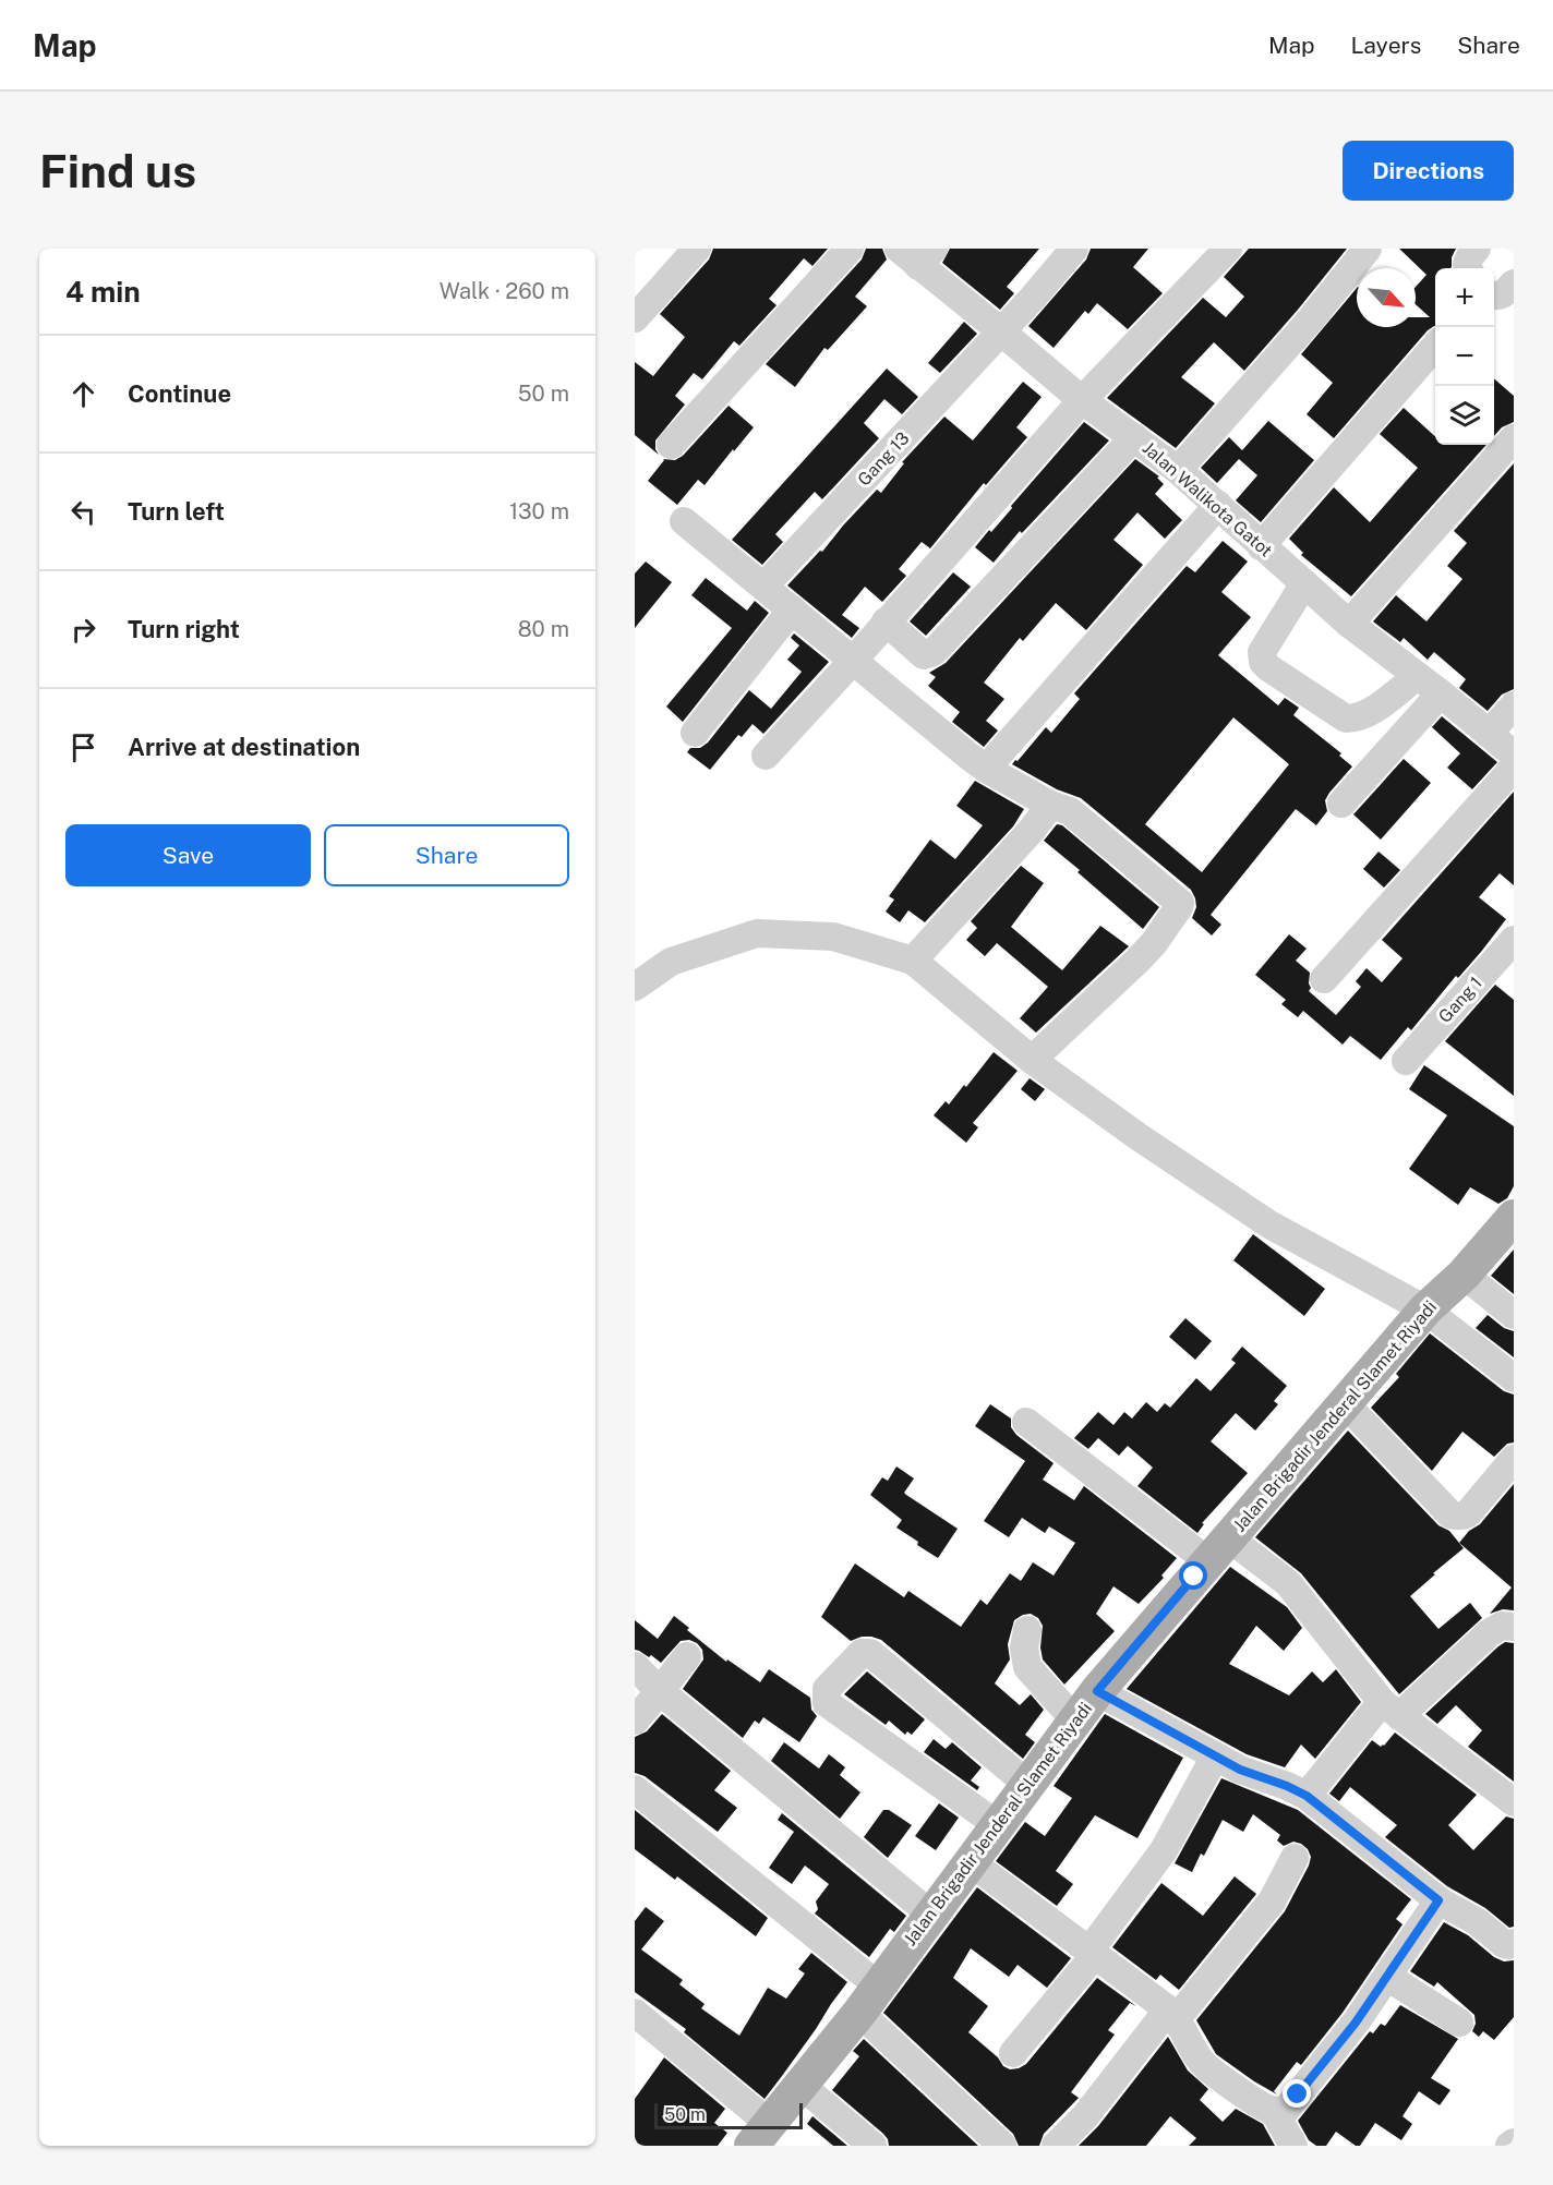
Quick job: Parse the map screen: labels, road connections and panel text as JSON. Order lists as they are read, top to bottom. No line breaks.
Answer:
{"streets":{"main road":["Jalan Brigadir Jenderal Slamet Riyadi"],"street":["Gang 13","Jalan Walikota Gatot","Gang 1"]},"crossings":[["Gang 13","Jalan Walikota Gatot"]],"scale_bar":"50 m","north":"bottom right","page":{"header":"Map","nav":["Map","Layers","Share"],"buttons":["Directions",["Save","Share"]],"title":"Find us","heading":["4 min","Walk · 260 m"],"map_buttons":["+","−"],"list":[["Continue","50 m"],["Turn left","130 m"],["Turn right","80 m"],"Arrive at destination"],"scale":"50 m"}}
